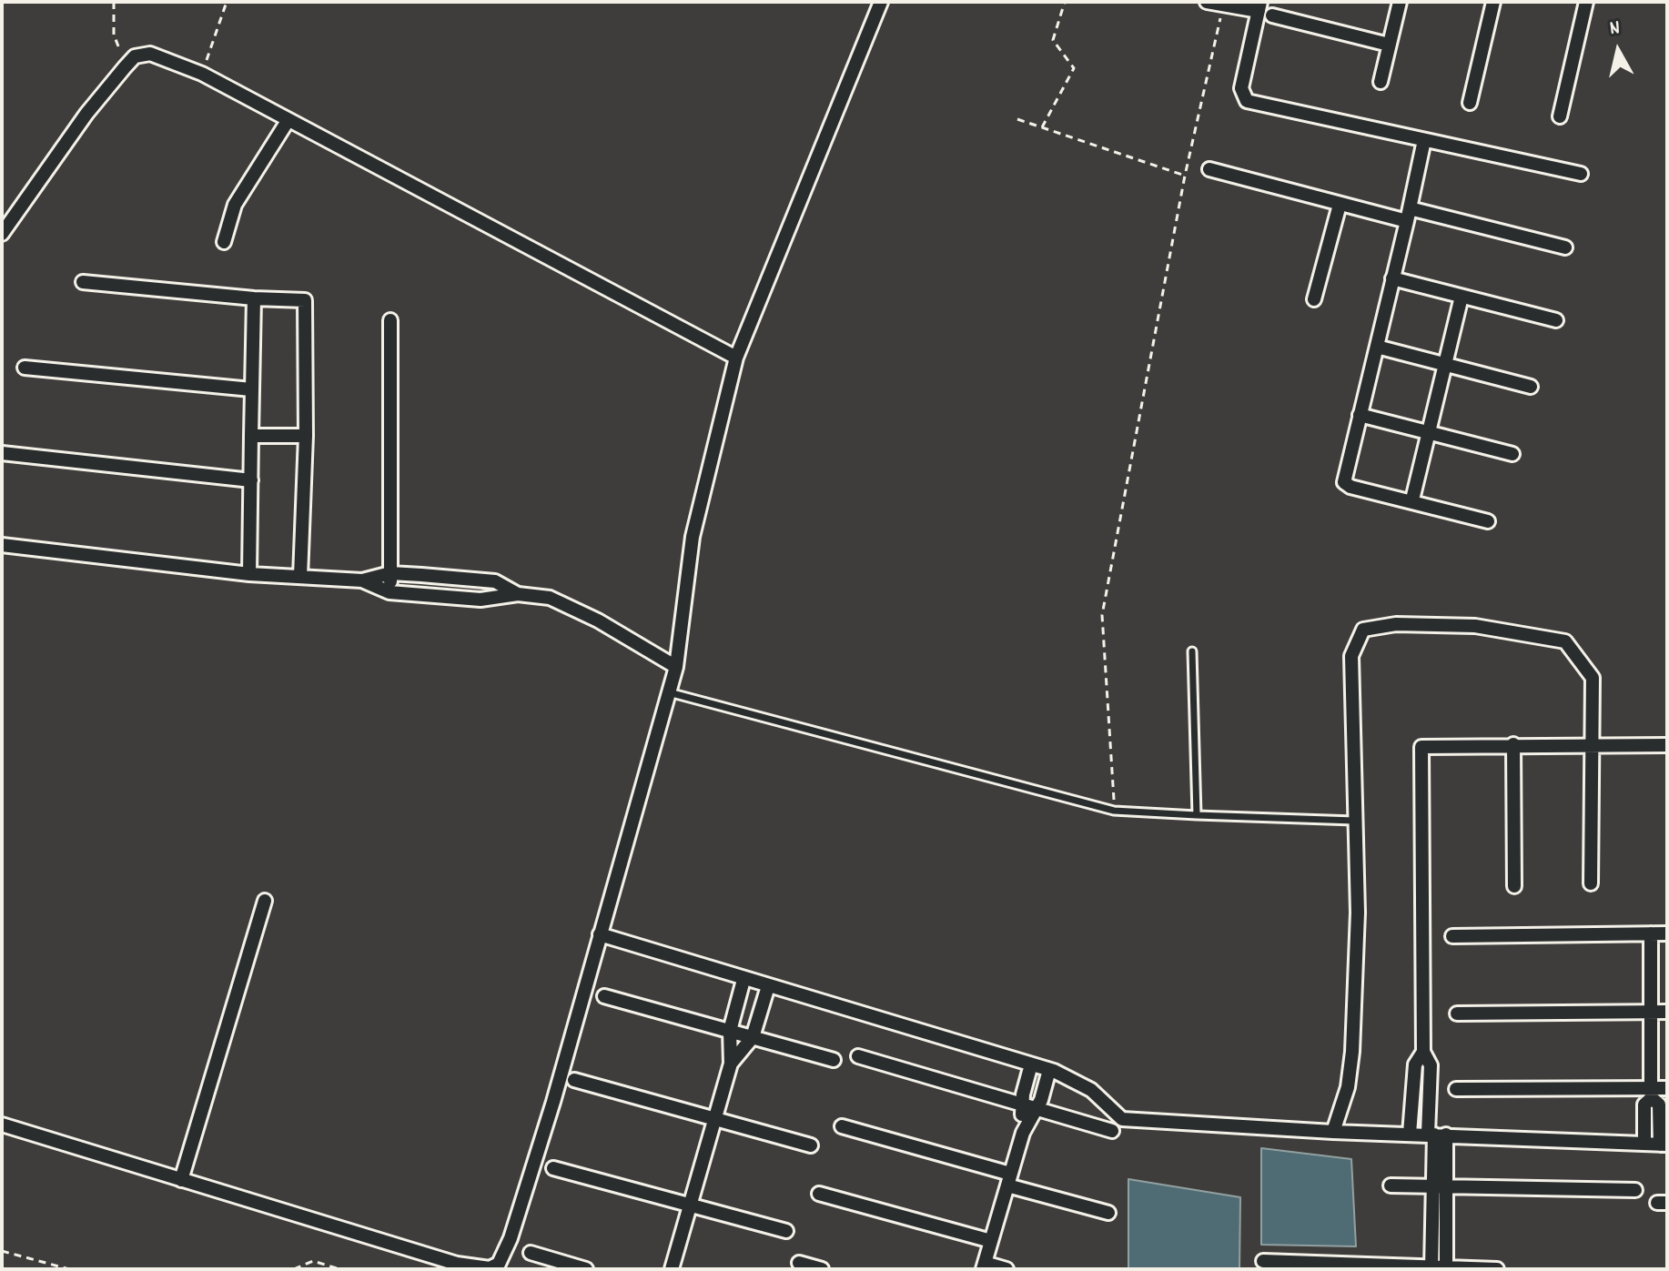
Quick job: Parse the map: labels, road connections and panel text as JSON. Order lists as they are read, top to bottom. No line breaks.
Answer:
{"north":"top"}
